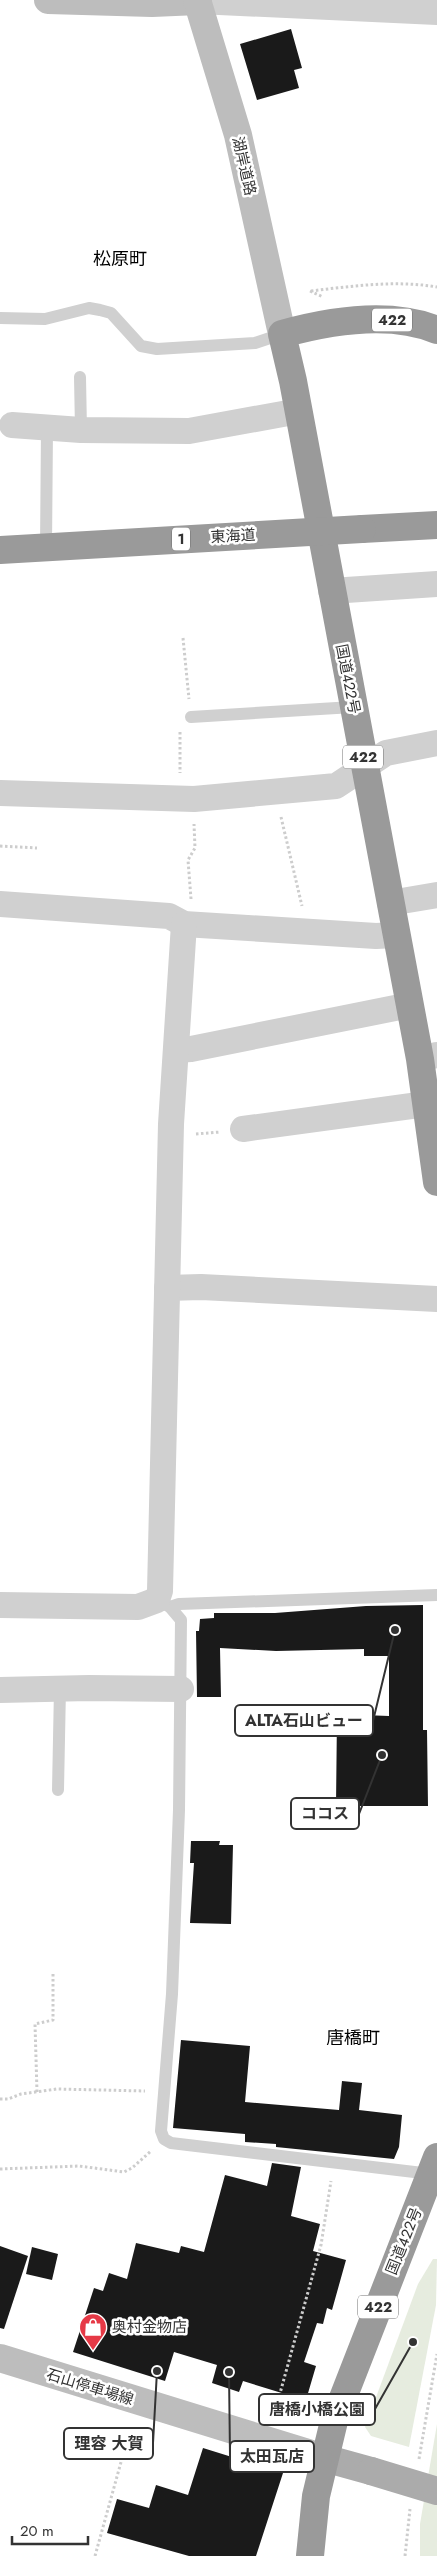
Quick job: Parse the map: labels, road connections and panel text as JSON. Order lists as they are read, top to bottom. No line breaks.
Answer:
{"streets":{"highway":["422","東海道","1","国道422号"],"main road":["湖岸道路","石山停車場線"]},"crossings":[["湖岸道路","422"],["湖岸道路","国道422号"],["422","国道422号"],["国道422号","石山停車場線"]],"districts":["松原町","唐橋町"],"places":{"other":["ALTA石山ビュー","ココス","唐橋小橋公園","理容 大賀","太田瓦店"],"shop":["奥村金物店"]},"scale_bar":"20 m"}
